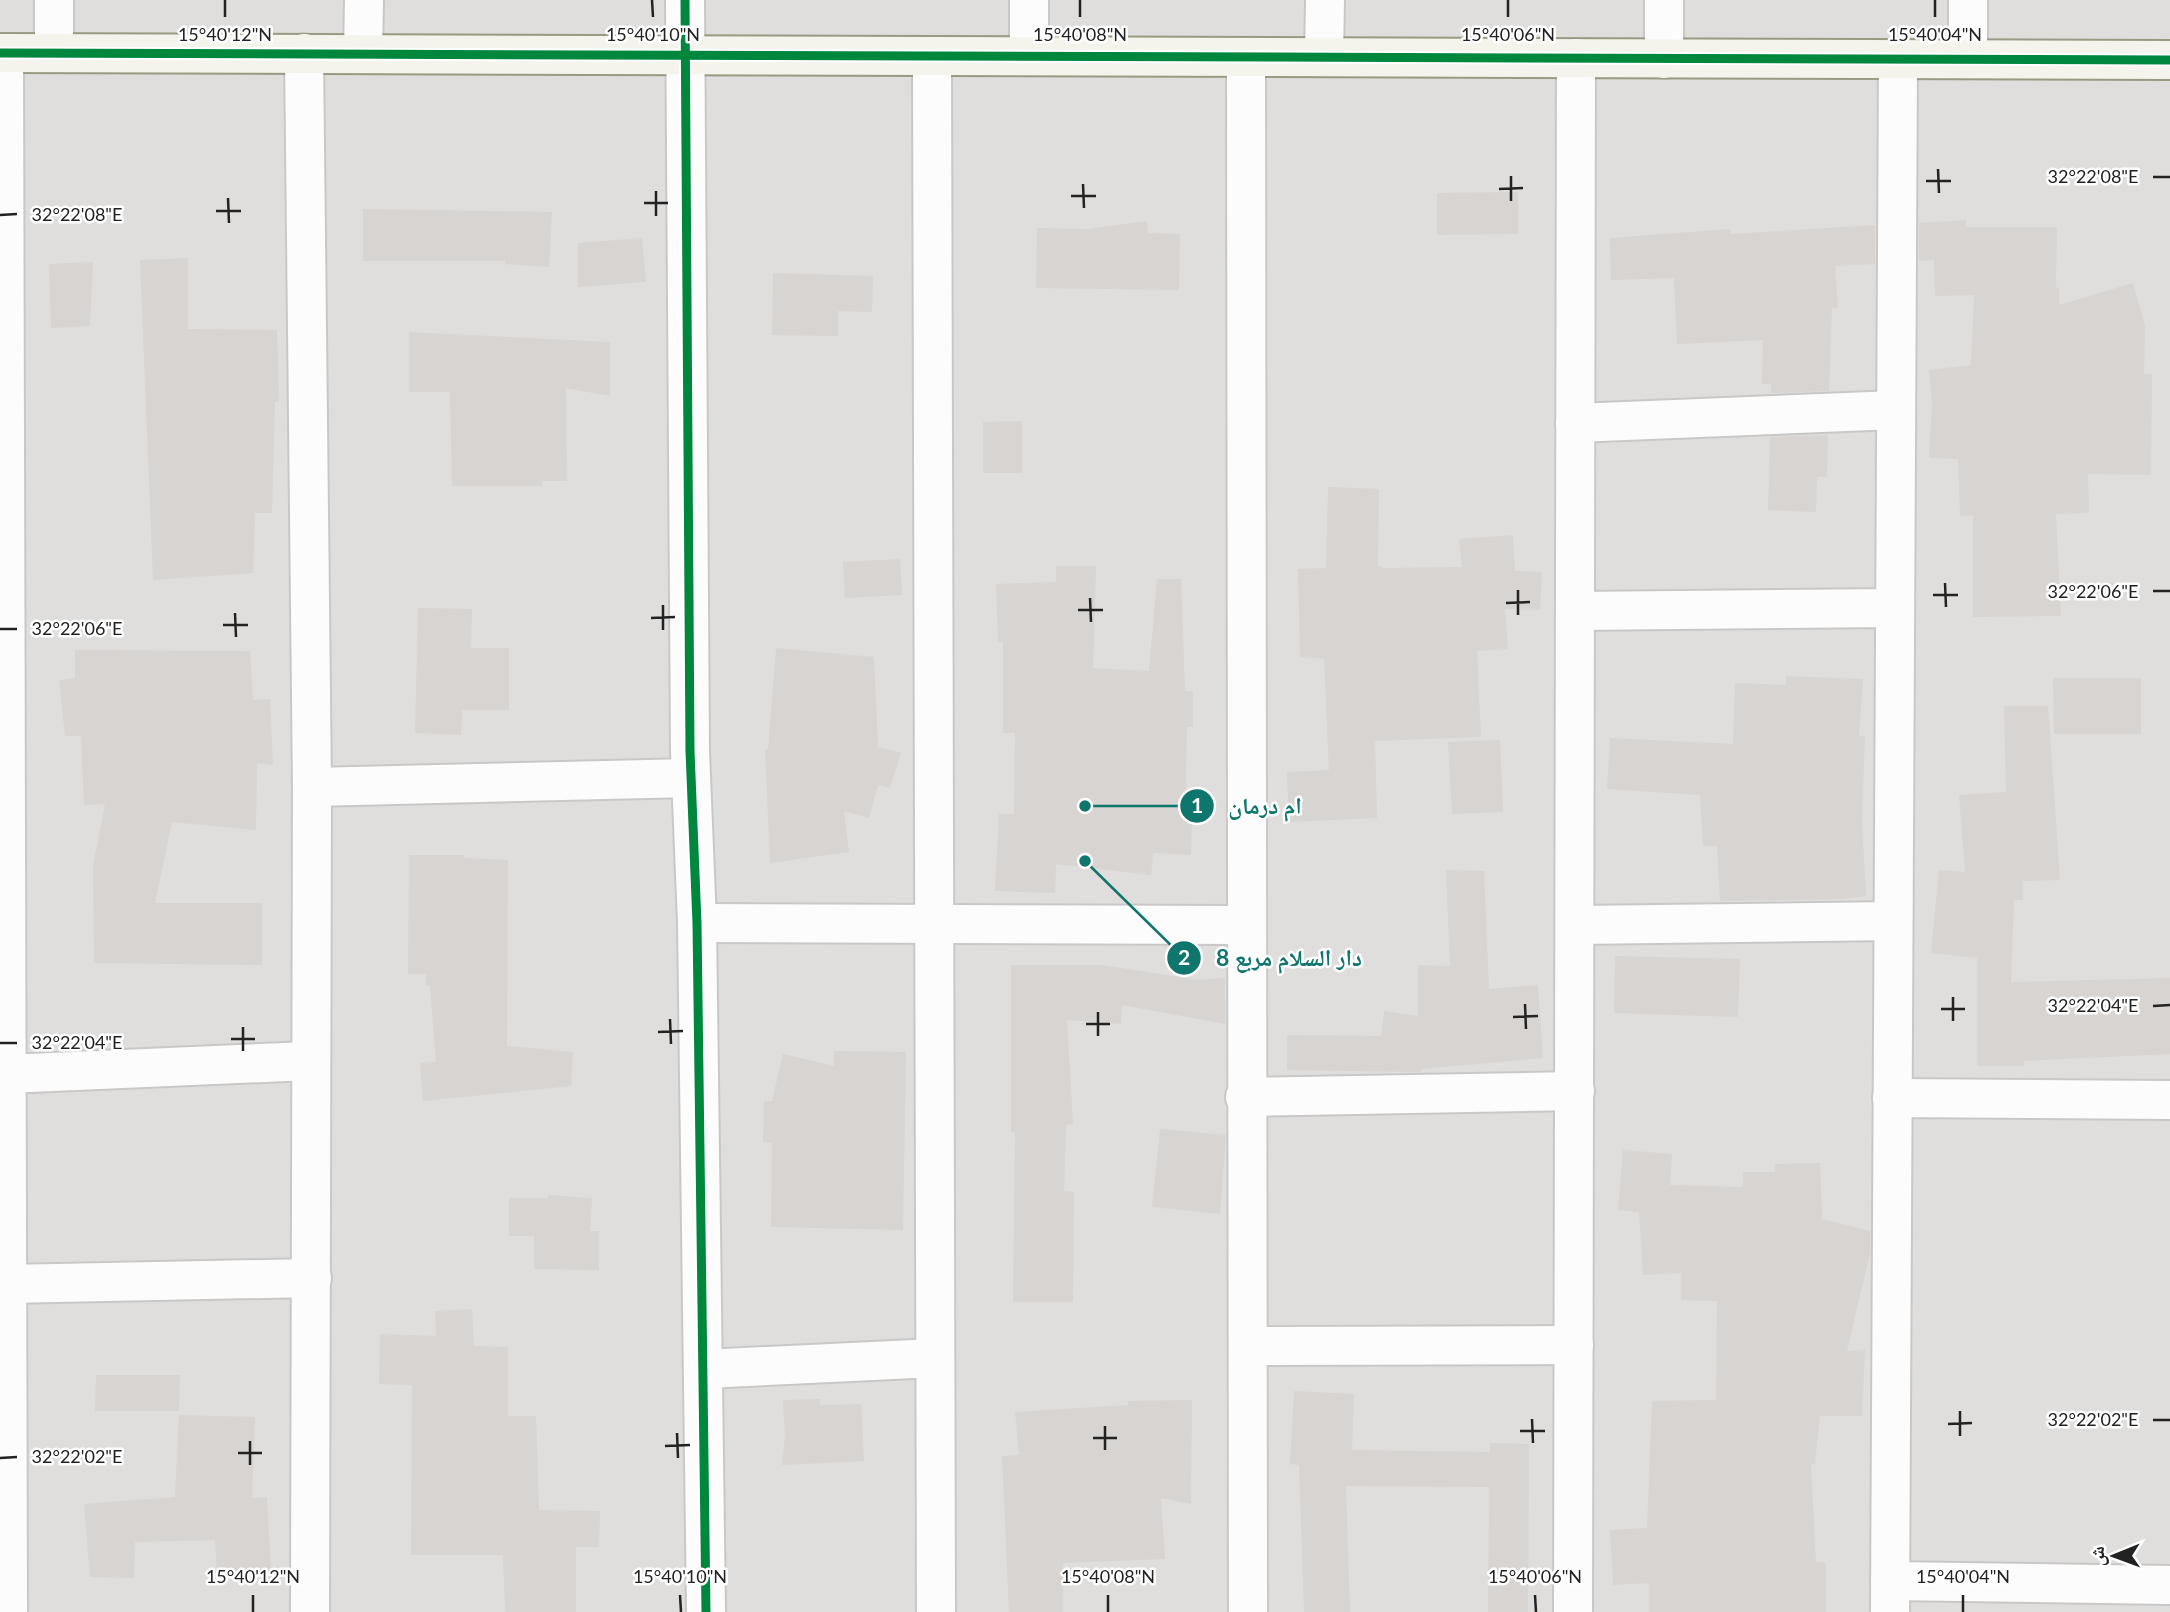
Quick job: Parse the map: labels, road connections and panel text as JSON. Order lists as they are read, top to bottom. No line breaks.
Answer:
{"places":["ام درمان","دار السلام مربع 8"],"north":"left","coordinates":["15°40'12\"N","15°40'10\"N","15°40'08\"N","15°40'06\"N","15°40'04\"N","32°22'08\"E","32°22'06\"E","32°22'04\"E","32°22'02\"E"]}
